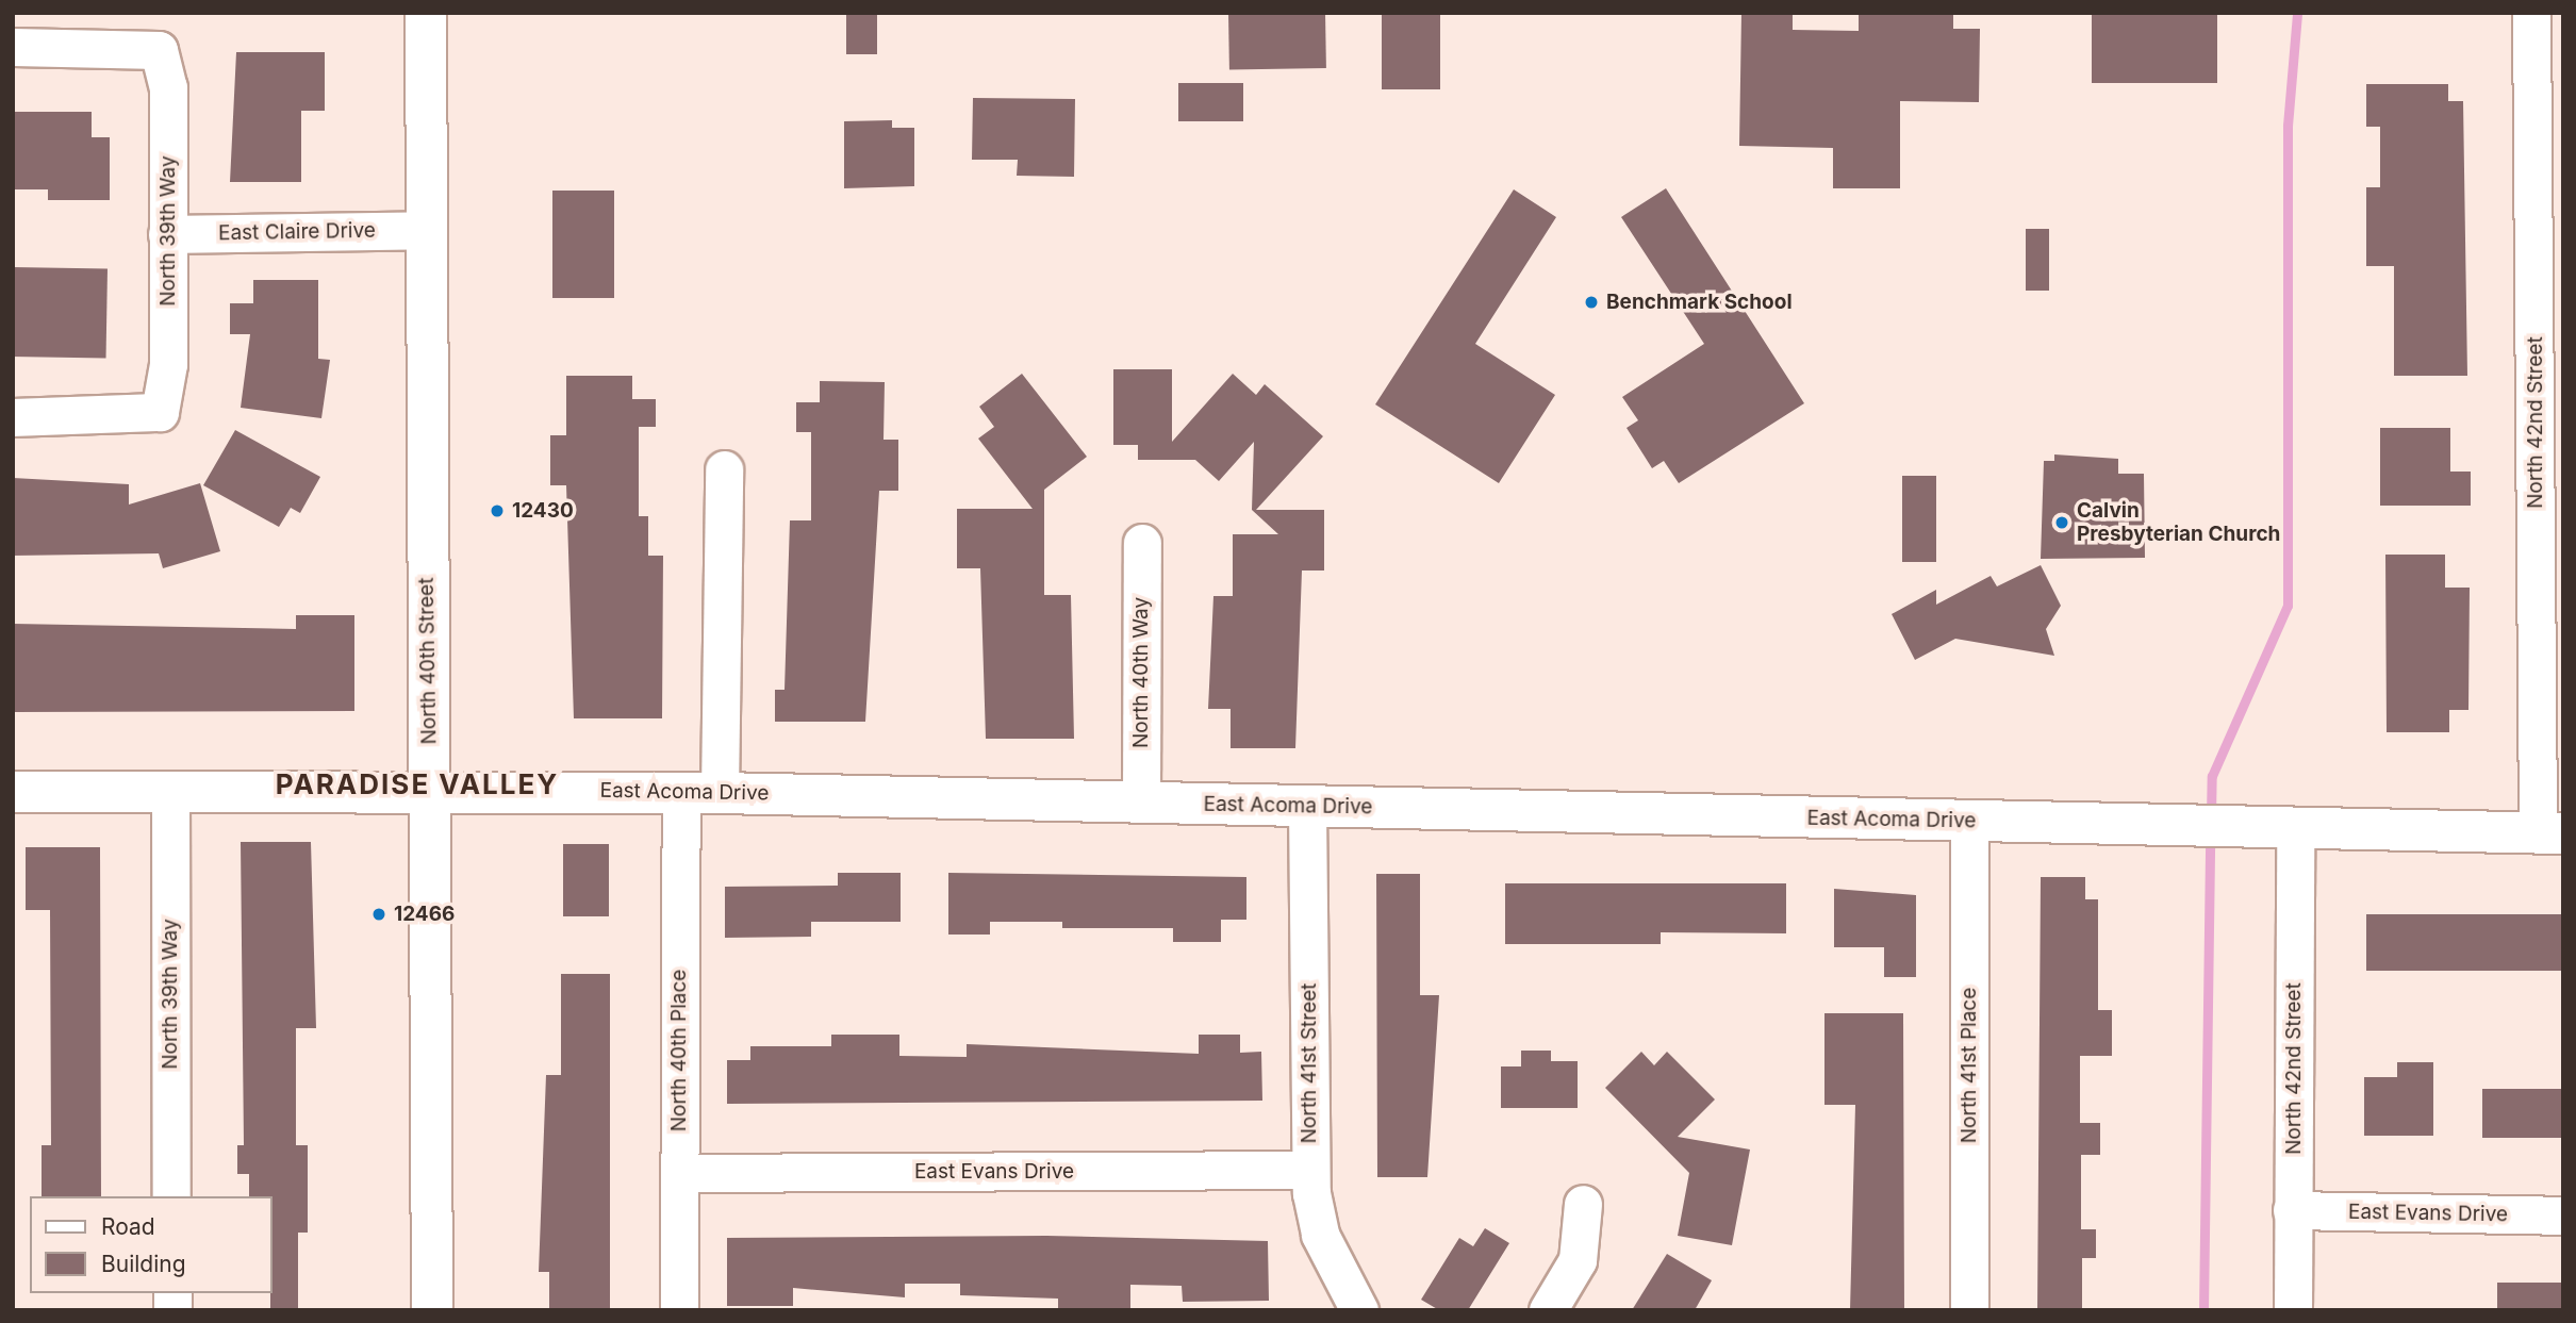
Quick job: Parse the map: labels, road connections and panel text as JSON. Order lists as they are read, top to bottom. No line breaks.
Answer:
{"streets":{"street":["North 39th Way","East Claire Drive","North 42nd Street","North 40th Street","North 40th Way","East Acoma Drive","North 40th Place","North 41st Street","North 41st Place","East Evans Drive"]},"crossings":[["North 39th Way","East Claire Drive"],["North 39th Way","East Acoma Drive"],["East Claire Drive","North 40th Street"],["North 42nd Street","East Acoma Drive"],["North 42nd Street","East Evans Drive"],["North 40th Street","East Acoma Drive"],["North 40th Way","East Acoma Drive"],["East Acoma Drive","North 40th Place"],["East Acoma Drive","North 41st Street"],["East Acoma Drive","North 41st Place"],["North 40th Place","East Evans Drive"],["North 41st Street","East Evans Drive"]],"districts":["PARADISE VALLEY"],"places":["Benchmark School","12430","Calvin Presbyterian Church","12466"],"legend":["Road","Building"]}
